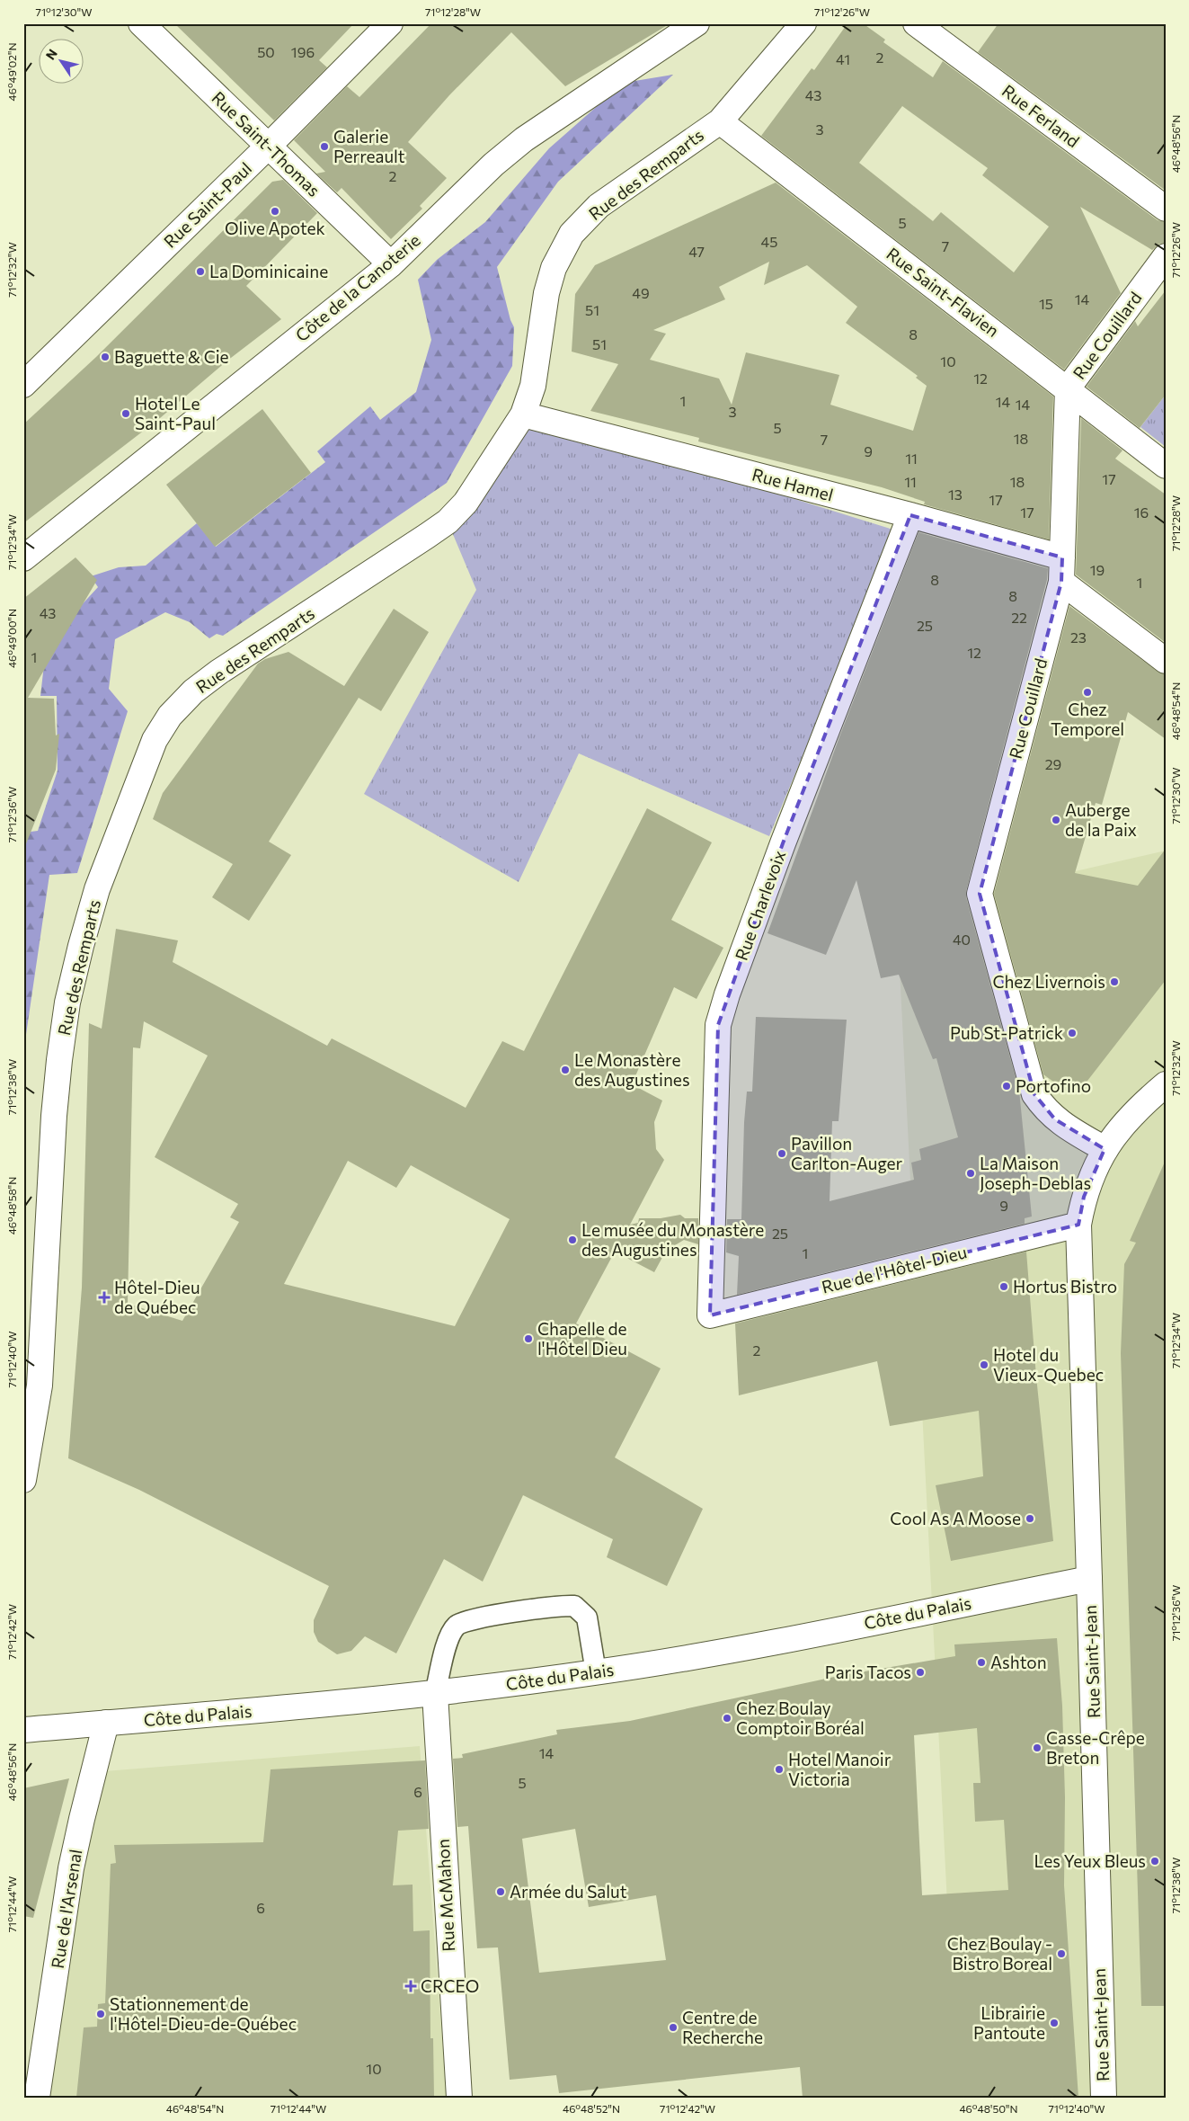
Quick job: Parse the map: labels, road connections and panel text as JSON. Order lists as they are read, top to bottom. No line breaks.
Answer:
{"streets":{"street":["Rue Ferland","Rue Saint-Thomas","Rue des Remparts","Rue Saint-Paul","Côte de la Canoterie","Rue Saint-Flavien","Rue Couillard","Rue Hamel","Rue Charlevoix","Rue de l'Hôtel-Dieu","Côte du Palais","Rue Saint-Jean","Rue McMahon","Rue de l'Arsenal"]},"crossings":[["Rue Saint-Thomas","Rue Saint-Paul"],["Rue Saint-Thomas","Côte de la Canoterie"],["Rue des Remparts","Rue Saint-Flavien"],["Rue des Remparts","Rue Hamel"],["Rue Saint-Flavien","Rue Couillard"],["Rue Couillard","Rue Hamel"],["Rue Couillard","Rue Saint-Jean"],["Rue Hamel","Rue Charlevoix"],["Rue Charlevoix","Rue de l'Hôtel-Dieu"],["Rue de l'Hôtel-Dieu","Rue Saint-Jean"],["Côte du Palais","Rue Saint-Jean"],["Côte du Palais","Rue McMahon"],["Côte du Palais","Rue de l'Arsenal"]],"places":{"other":["Galerie Perreault","Olive Apotek","La Dominicaine","Baguette & Cie","Hotel Le Saint-Paul","Chez Temporel","Auberge de la Paix","Chez Livernois","Pub St-Patrick","Le Monastère des Augustines","Portofino","Pavillon Carlton-Auger","La Maison Joseph-Deblas","Le musée du Monastère des Augustines","Hortus Bistro","Chapelle de l'Hôtel Dieu","Hotel du Vieux-Quebec","Cool As A Moose","Ashton","Paris Tacos","Chez Boulay Comptoir Boréal","Casse-Crêpe Breton","Hotel Manoir Victoria","Les Yeux Bleus","Armée du Salut","Chez Boulay - Bistro Boreal","Stationnement de l'Hôtel-Dieu-de-Québec","Librairie Pantoute","Centre de Recherche"],"health":["Hôtel-Dieu de Québec","CRCEO"]},"house_numbers":["50","196","2","41","43","3","2","5","45","7","47","49","14","15","51","8","51","10","12","1","14","14","3","5","18","7","9","11","17","11","18","13","17","17","16","19","8","1","8","43","22","25","23","12","1","29","40","9","25","1","2","14","5","6","6","10"],"north":"top left","coordinates":["71°12'30\"W","71°12'28\"W","71°12'26\"W","46°49'02\"N","46°48'56\"N","71°12'32\"W","71°12'34\"W","46°49'00\"N","46°48'54\"N","71°12'36\"W","71°12'38\"W","46°48'58\"N","71°12'40\"W","71°12'42\"W","71°12'44\"W","46°48'52\"N","46°48'50\"N"]}
